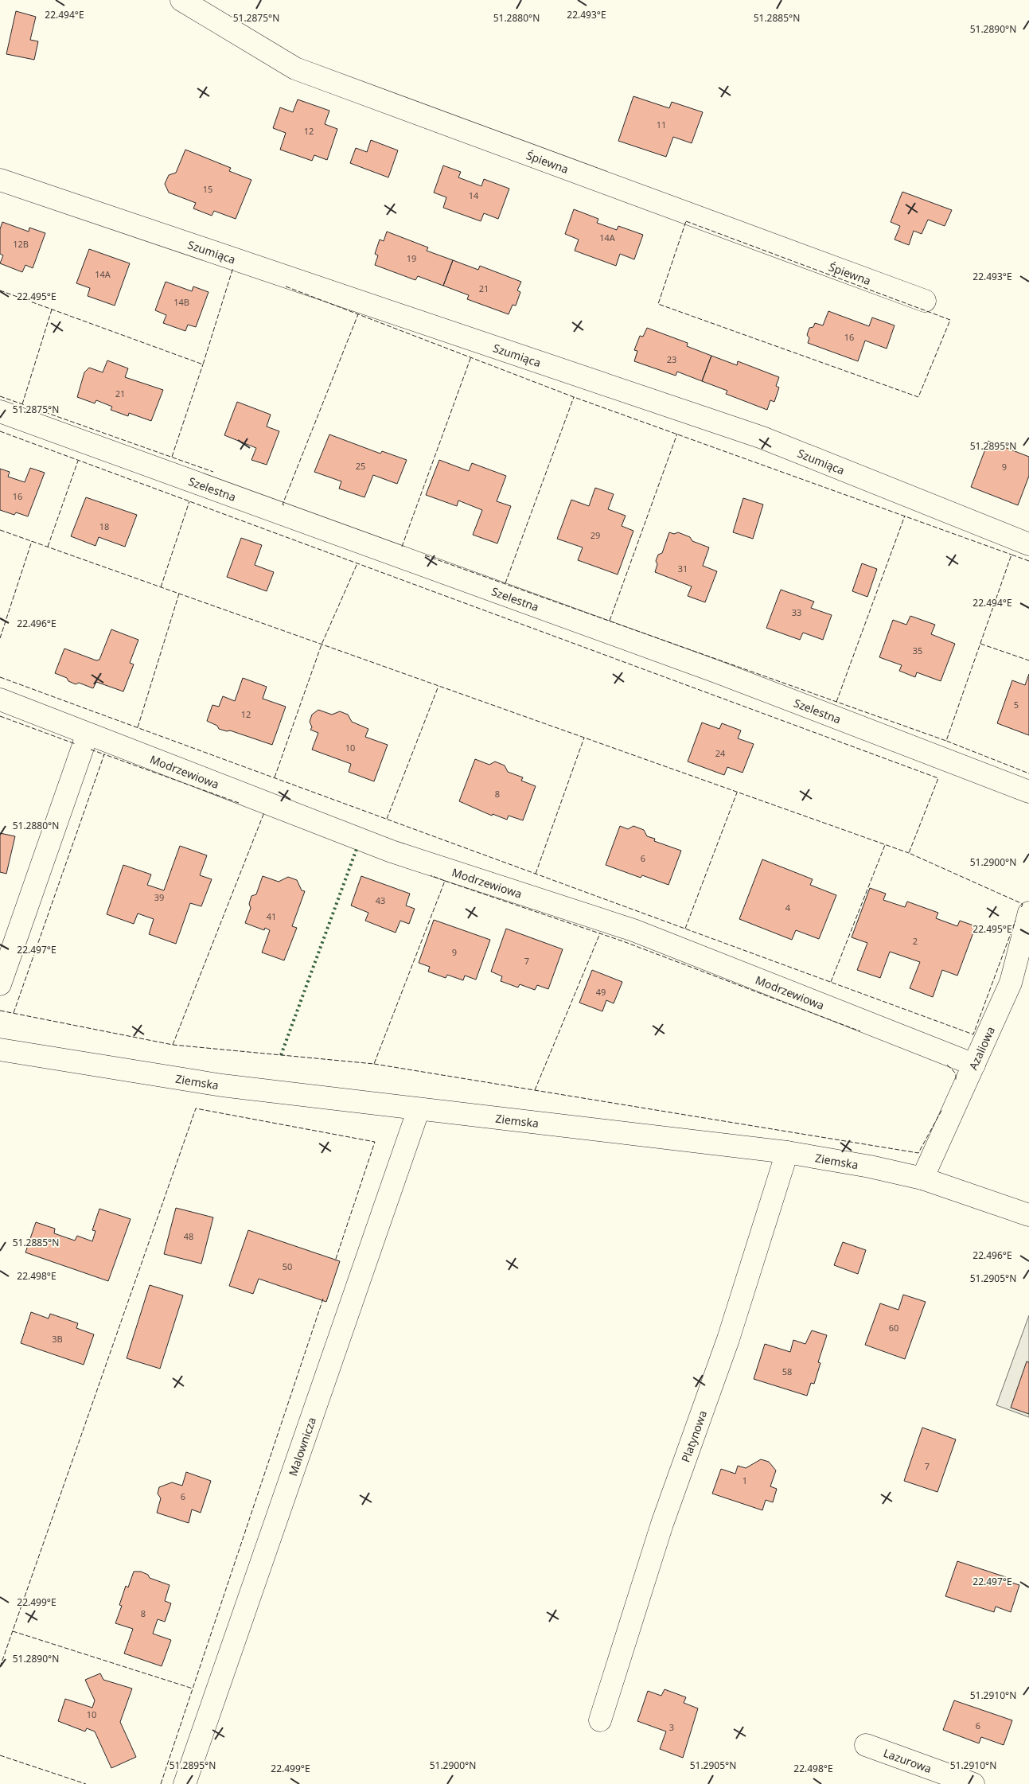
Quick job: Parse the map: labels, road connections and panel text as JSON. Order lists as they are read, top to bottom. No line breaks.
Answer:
{"streets":{"street":["Śpiewna","Szumiąca","Szelestna","Modrzewiowa","Azaliowa","Ziemska","Platynowa","Malownicza","Lazurowa"]},"crossings":[["Modrzewiowa","Azaliowa"],["Azaliowa","Ziemska"],["Ziemska","Platynowa"],["Ziemska","Malownicza"]],"house_numbers":["11","12","15","14","14A","12B","19","14A","21","14B","16","23","21","25","9","16","18","29","31","33","35","5","12","10","24","8","6","39","43","4","41","2","9","7","49","48","50","60","3B","58","7","1","6","8","10","6","3"],"coordinates":["22.494°E","22.493°E","51.2875°N","51.2880°N","51.2885°N","51.2890°N","22.495°E","51.2895°N","22.496°E","51.2900°N","22.497°E","22.498°E","51.2905°N","22.499°E","51.2910°N"]}
